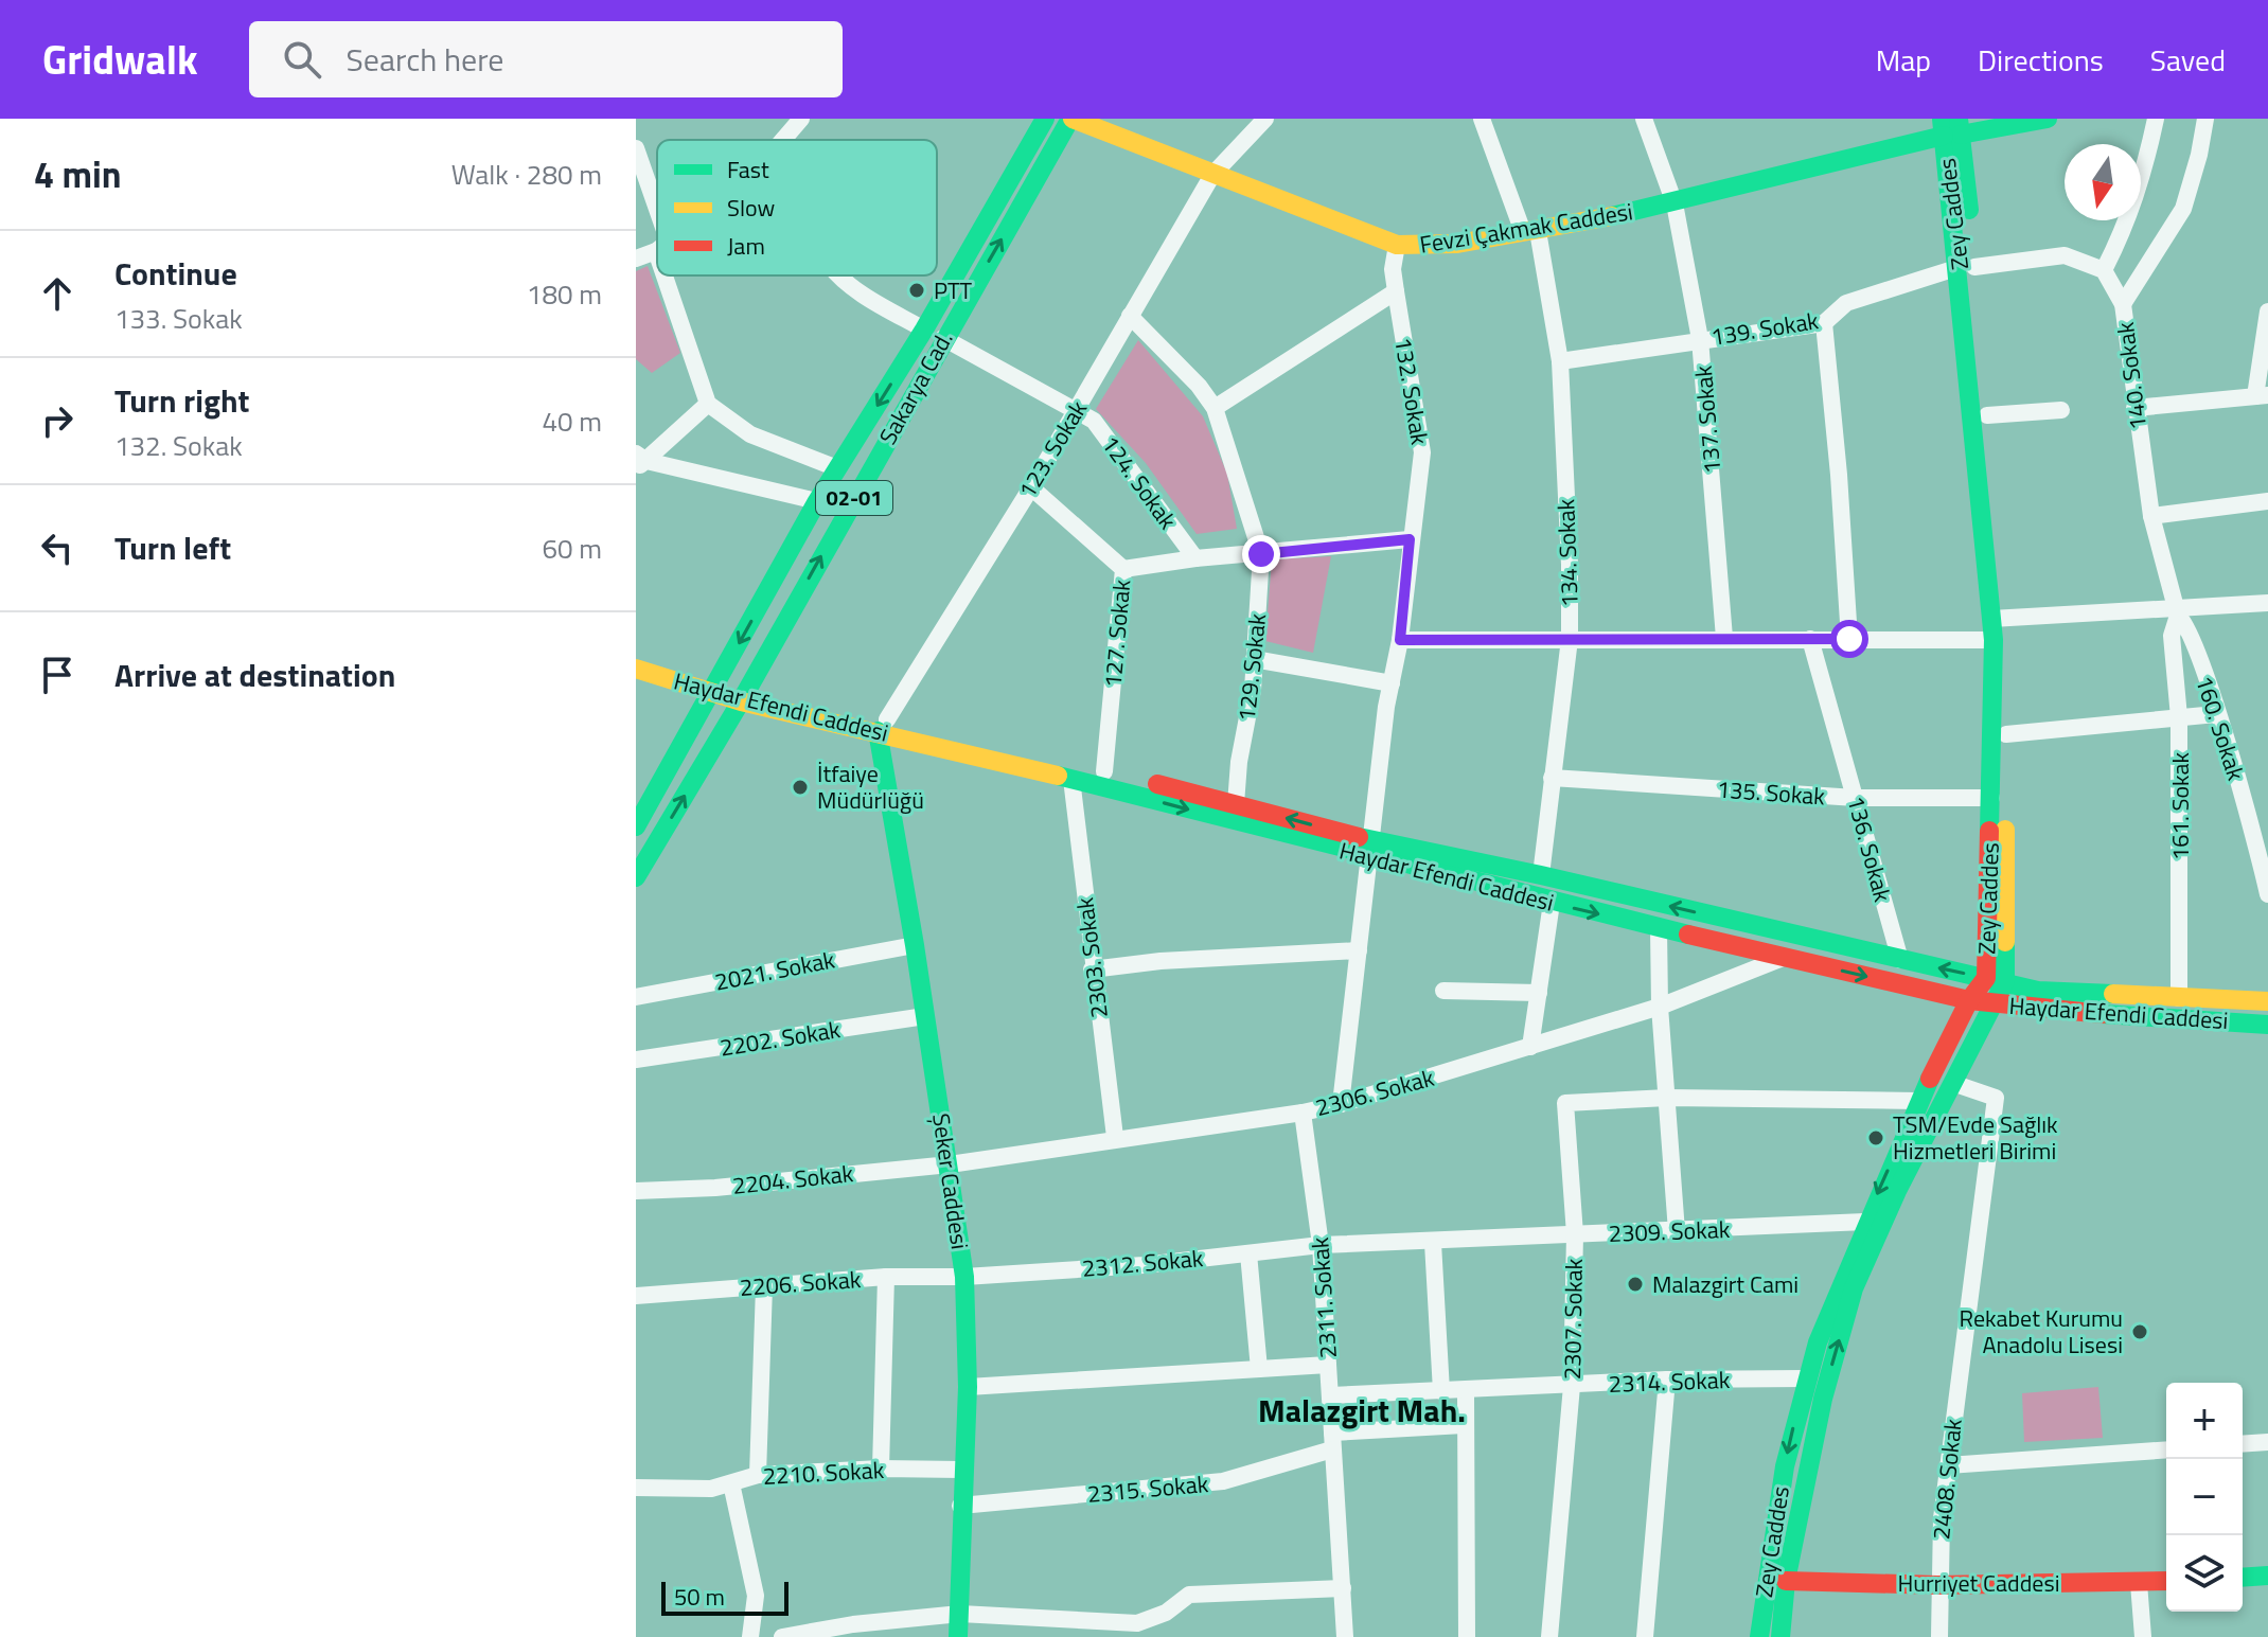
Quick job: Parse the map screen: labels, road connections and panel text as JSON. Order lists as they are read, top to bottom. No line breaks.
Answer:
{"streets":{"main road":["Zey Caddes","Fevzi Çakmak Caddesi","Sakarya Cad.","02-01","Haydar Efendi Caddesi","Şeker Caddesi","Hurriyet Caddesi"],"street":["139. Sokak","140. Sokak","132. Sokak","137. Sokak","123. Sokak","124. Sokak","134. Sokak","127. Sokak","129. Sokak","160. Sokak","135. Sokak","161. Sokak","136. Sokak","2303. Sokak","2021. Sokak","2202. Sokak","2306. Sokak","2204. Sokak","2309. Sokak","2312. Sokak","2206. Sokak","2311. Sokak","2307. Sokak","2314. Sokak","2210. Sokak","2408. Sokak","2315. Sokak"]},"crossings":[["Zey Caddes","Fevzi Çakmak Caddesi"],["Zey Caddes","139. Sokak"],["Zey Caddes","Haydar Efendi Caddesi"],["Zey Caddes","135. Sokak"],["Zey Caddes","2309. Sokak"],["Zey Caddes","2314. Sokak"],["Zey Caddes","2408. Sokak"],["Zey Caddes","Hurriyet Caddesi"],["Fevzi Çakmak Caddesi","Sakarya Cad."],["Fevzi Çakmak Caddesi","132. Sokak"],["Fevzi Çakmak Caddesi","137. Sokak"],["Fevzi Çakmak Caddesi","123. Sokak"],["Fevzi Çakmak Caddesi","134. Sokak"],["139. Sokak","137. Sokak"],["139. Sokak","134. Sokak"],["140. Sokak","160. Sokak"],["140. Sokak","161. Sokak"],["Sakarya Cad.","124. Sokak"],["Sakarya Cad.","Haydar Efendi Caddesi"],["132. Sokak","Haydar Efendi Caddesi"],["132. Sokak","2306. Sokak"],["123. Sokak","124. Sokak"],["123. Sokak","127. Sokak"],["123. Sokak","129. Sokak"],["123. Sokak","Haydar Efendi Caddesi"],["123. Sokak","Şeker Caddesi"],["134. Sokak","Haydar Efendi Caddesi"],["134. Sokak","135. Sokak"],["127. Sokak","Haydar Efendi Caddesi"],["129. Sokak","Haydar Efendi Caddesi"],["Haydar Efendi Caddesi","161. Sokak"],["Haydar Efendi Caddesi","136. Sokak"],["Haydar Efendi Caddesi","2303. Sokak"],["Haydar Efendi Caddesi","2306. Sokak"],["Haydar Efendi Caddesi","Şeker Caddesi"],["160. Sokak","161. Sokak"],["135. Sokak","136. Sokak"],["2303. Sokak","2306. Sokak"],["2021. Sokak","Şeker Caddesi"],["2202. Sokak","Şeker Caddesi"],["2306. Sokak","2204. Sokak"],["2306. Sokak","Şeker Caddesi"],["2306. Sokak","2311. Sokak"],["2204. Sokak","Şeker Caddesi"],["Şeker Caddesi","2312. Sokak"],["Şeker Caddesi","2206. Sokak"],["Şeker Caddesi","2210. Sokak"],["Şeker Caddesi","2315. Sokak"],["2309. Sokak","2312. Sokak"],["2309. Sokak","2311. Sokak"],["2309. Sokak","2307. Sokak"],["2312. Sokak","2206. Sokak"],["2312. Sokak","2311. Sokak"],["2311. Sokak","2314. Sokak"],["2311. Sokak","2315. Sokak"],["2307. Sokak","2314. Sokak"],["2408. Sokak","Hurriyet Caddesi"]],"districts":["Malazgirt Mah."],"places":["PTT","İtfaiye Müdürlüğü","TSM/Evde Sağlık Hizmetleri Birimi","Malazgirt Cami","Rekabet Kurumu Anadolu Lisesi"],"legend":["Fast","Slow","Jam"],"scale_bar":"50 m","north":"bottom","page":{"header":"Gridwalk","search":"Search here","nav":["Map","Directions","Saved"],"heading":["4 min","Walk · 280 m"],"list":[["Continue","133. Sokak","180 m"],["Turn right","132. Sokak","40 m"],["Turn left","60 m"],"Arrive at destination"],"map_buttons":["+","−"],"scale":"50 m"}}
